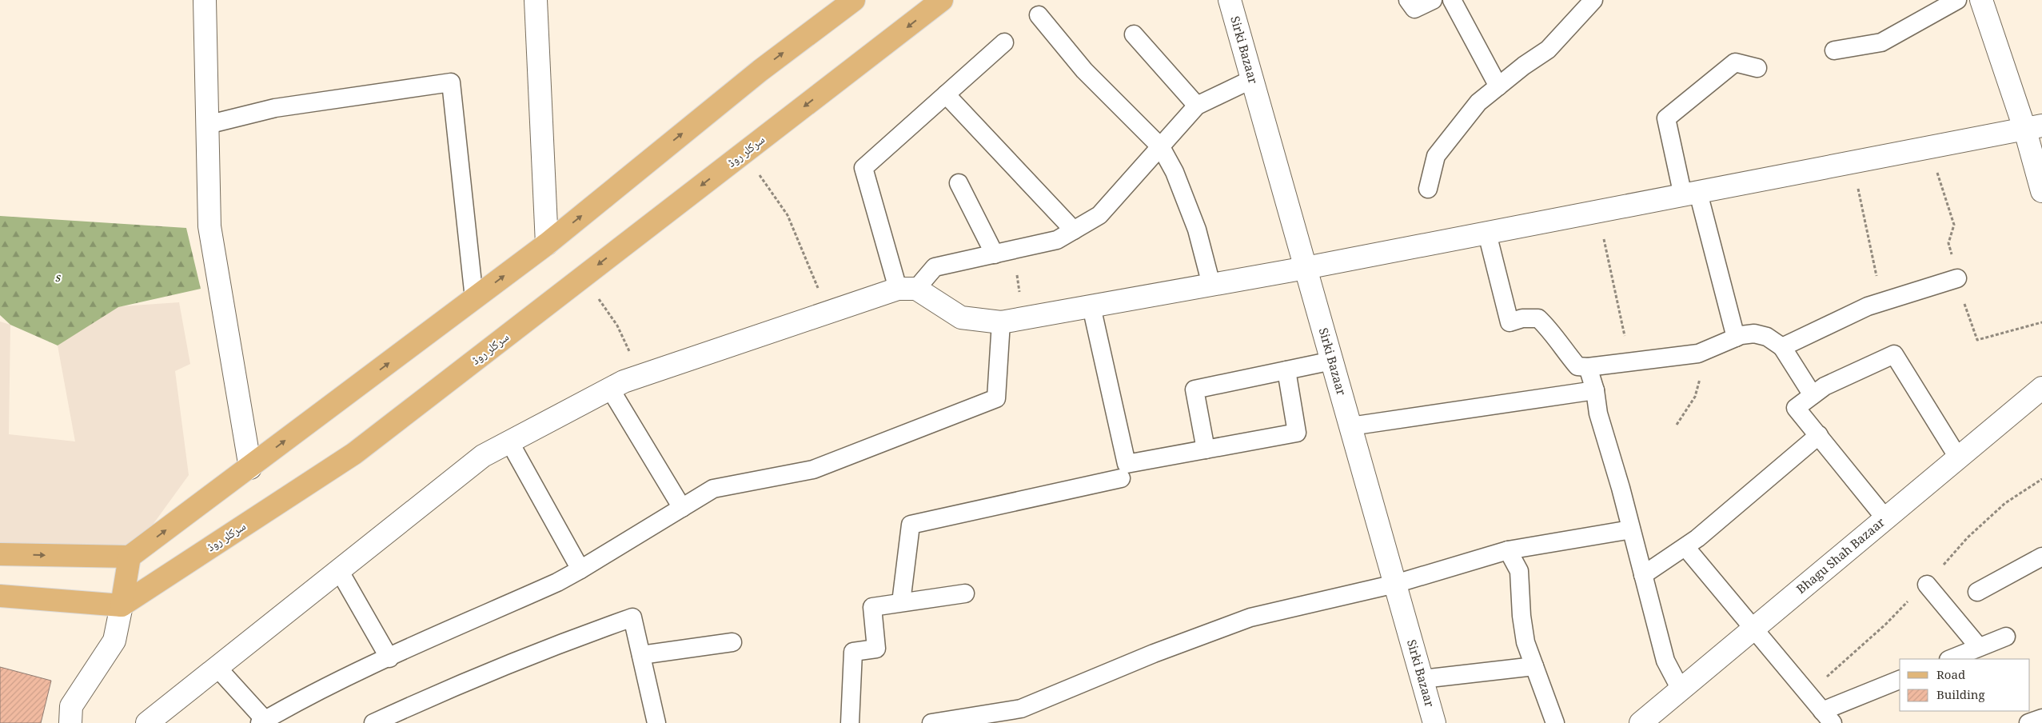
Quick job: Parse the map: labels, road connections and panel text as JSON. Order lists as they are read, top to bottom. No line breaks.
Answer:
{"streets":{"main road":["سرکلر روڈ"],"street":["Sirki Bazaar","Bhagu Shah Bazaar"]},"parks":["s"],"legend":["Road","Building"]}
